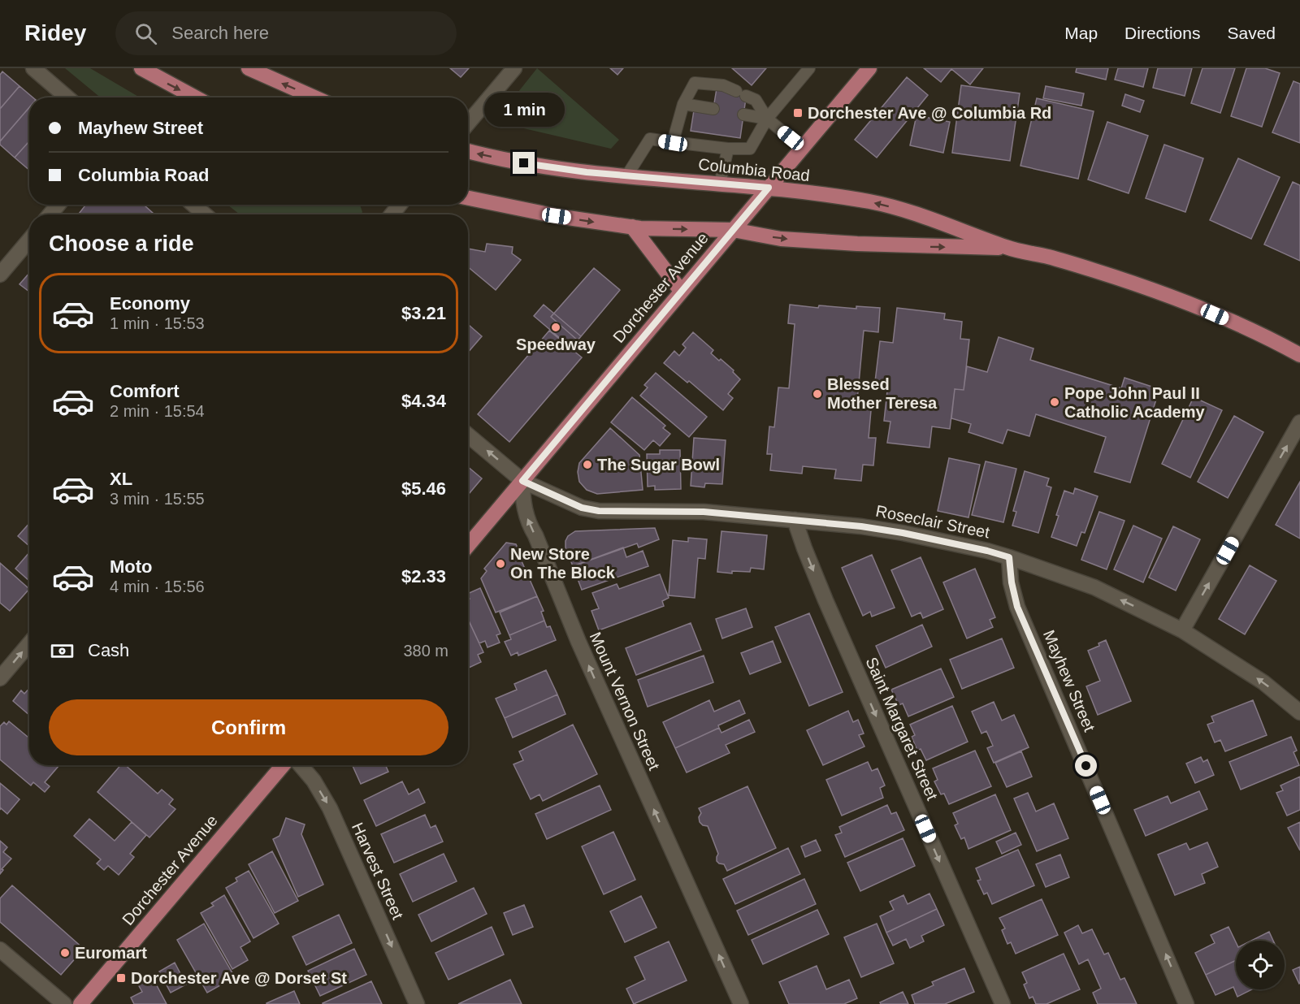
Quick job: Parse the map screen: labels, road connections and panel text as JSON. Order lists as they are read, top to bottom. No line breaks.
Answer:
{"streets":{"main road":["Columbia Road","Dorchester Avenue"],"street":["Roseclair Street","Mayhew Street","Mount Vernon Street","Saint Margaret Street","Harvest Street"]},"crossings":[["Columbia Road","Dorchester Avenue"],["Dorchester Avenue","Roseclair Street"],["Dorchester Avenue","Mount Vernon Street"],["Roseclair Street","Mayhew Street"],["Roseclair Street","Mount Vernon Street"],["Roseclair Street","Saint Margaret Street"]],"one_way":["Roseclair Street","Mayhew Street","Mount Vernon Street","Saint Margaret Street","Harvest Street"],"places":{"transit":["Dorchester Ave @ Columbia Rd","Dorchester Ave @ Dorset St"],"other":["Speedway","Blessed Mother Teresa","Pope John Paul II Catholic Academy","The Sugar Bowl","New Store On The Block","Euromart"]},"page":{"header":"Ridey","search":"Search here","nav":["Map","Directions","Saved"],"bubble":"1 min","banner":["Mayhew Street","Columbia Road"],"heading":"Choose a ride","list":[{"name":"Economy","note":"1 min · 15:53","value":"$3.21"},{"name":"Comfort","note":"2 min · 15:54","value":"$4.34"},{"name":"XL","note":"3 min · 15:55","value":"$5.46"},{"name":"Moto","note":"4 min · 15:56","value":"$2.33"}],"pay":["Cash","380 m"],"buttons":"Confirm"}}
